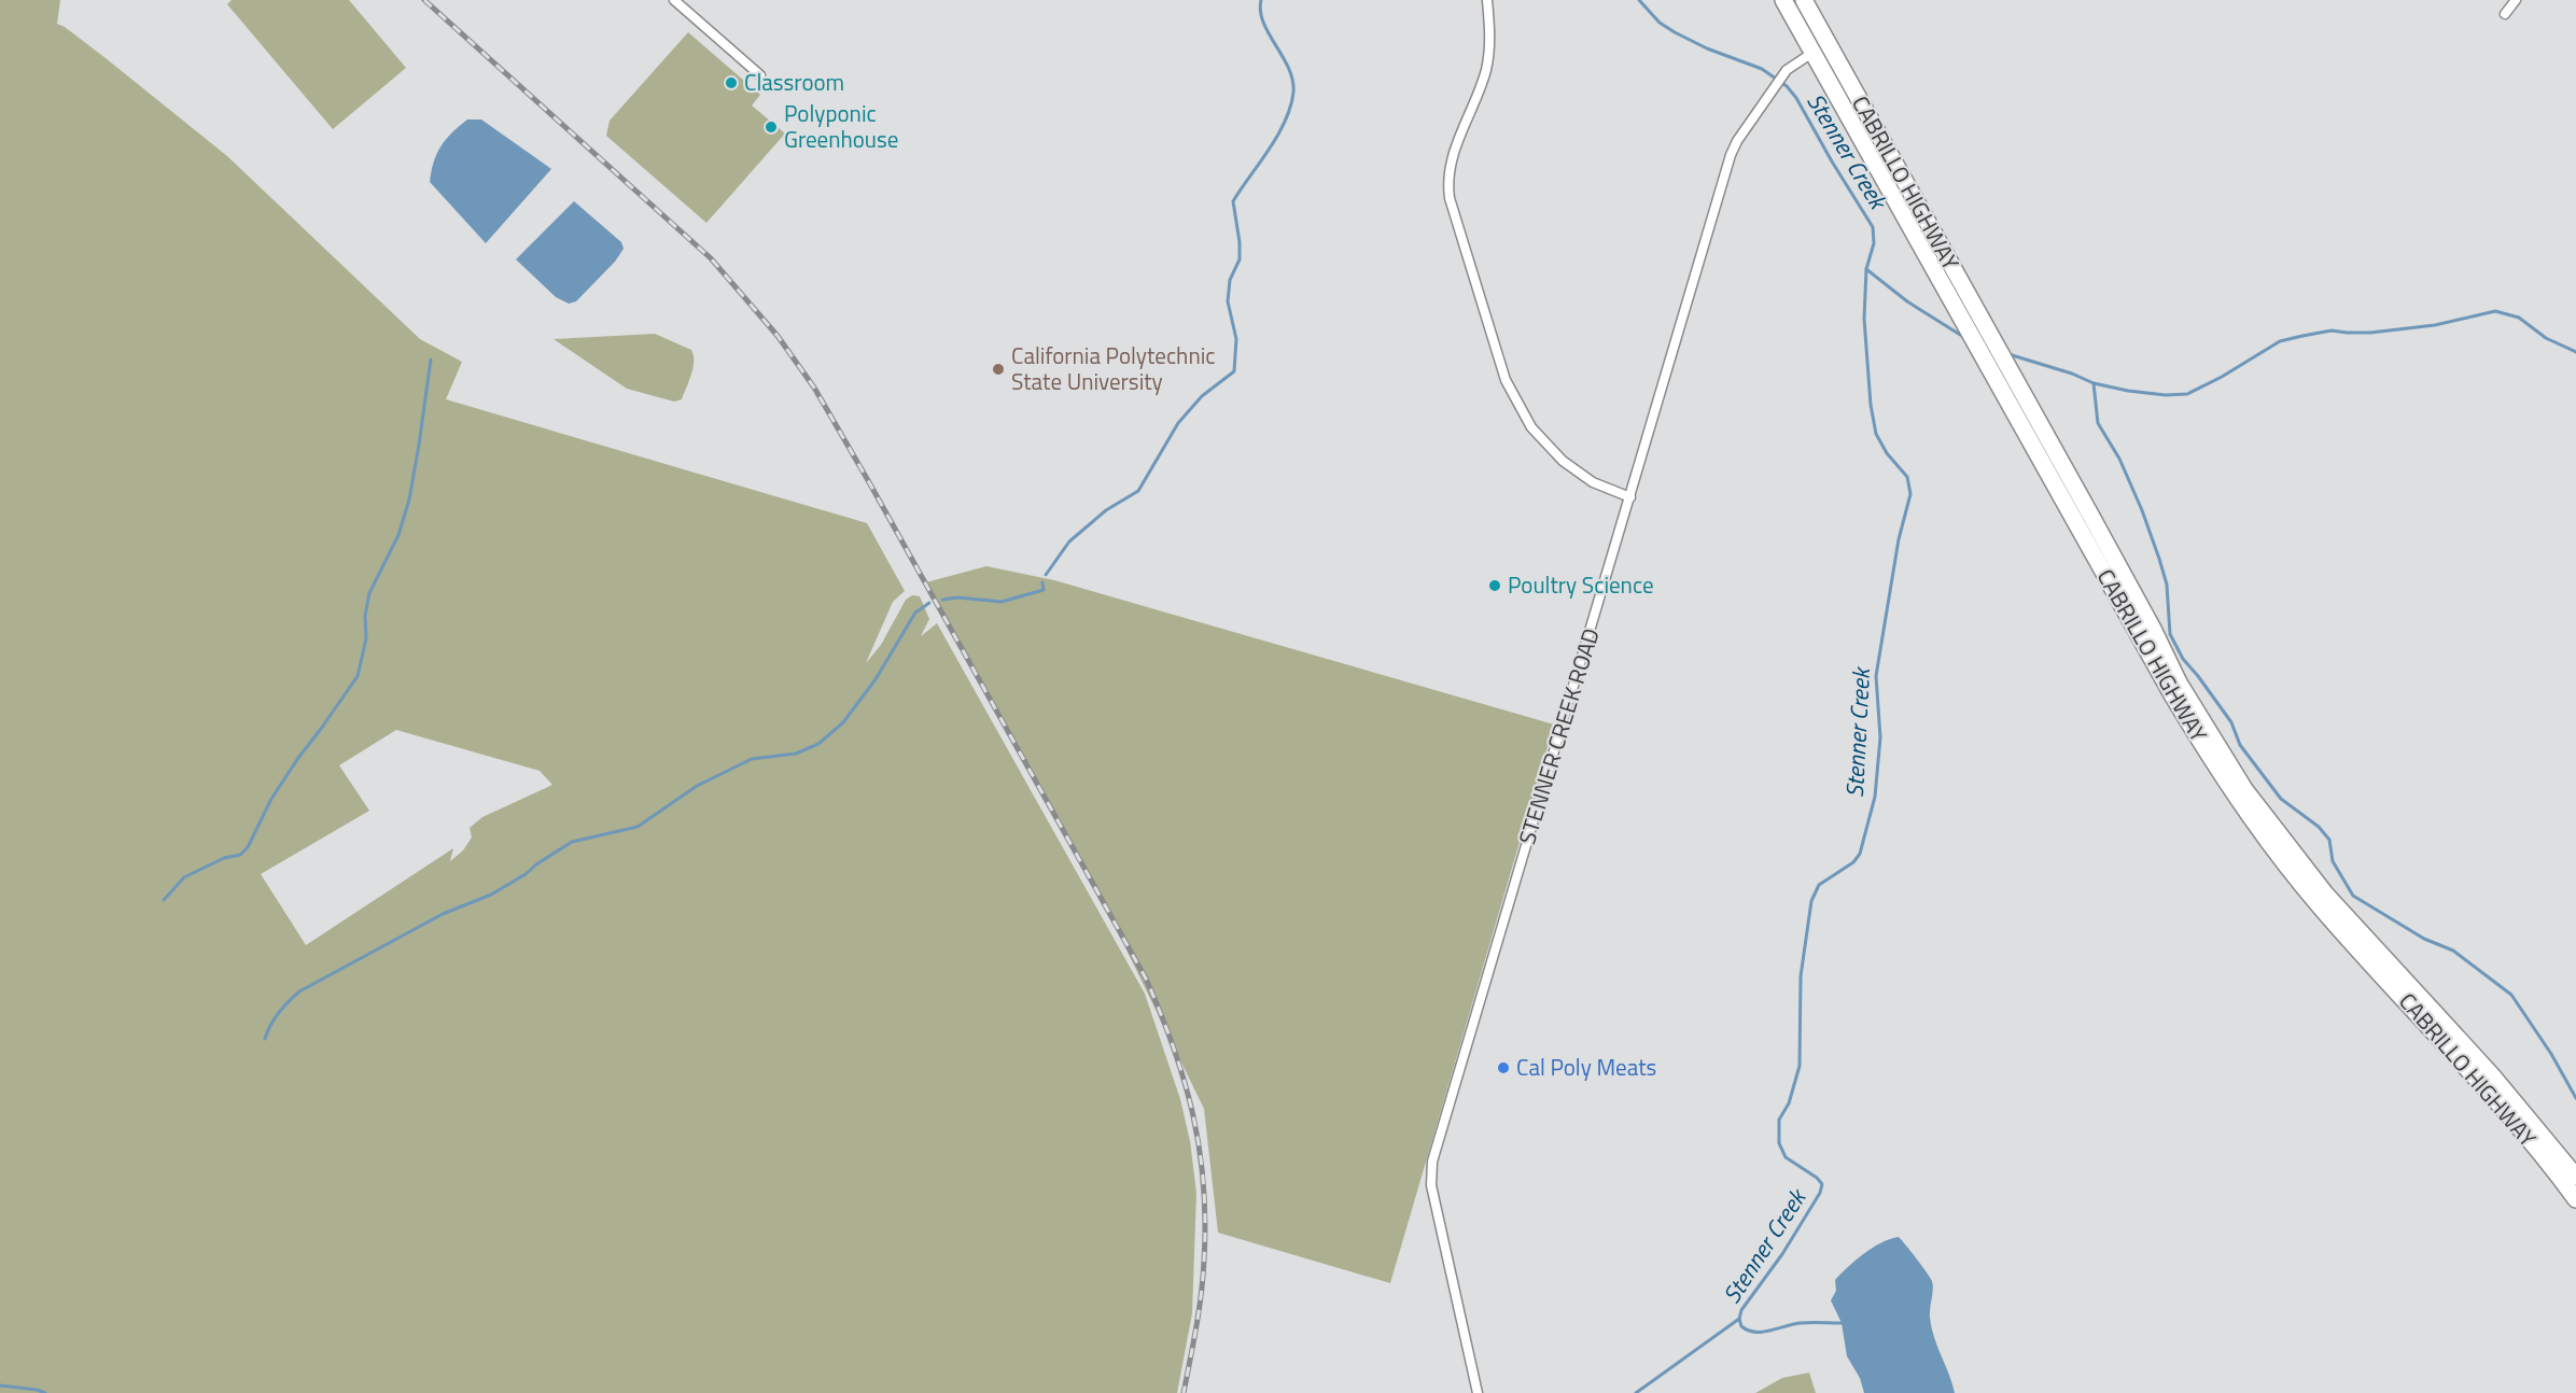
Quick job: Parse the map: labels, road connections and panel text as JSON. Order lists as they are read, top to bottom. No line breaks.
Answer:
{"streets":{"highway":["CABRILLO HIGHWAY"],"street":["STENNER CREEK ROAD"]},"crossings":[["CABRILLO HIGHWAY","STENNER CREEK ROAD"]],"water":["Stenner Creek"],"places":["Classroom","Polyponic Greenhouse","California Polytechnic State University","Poultry Science","Cal Poly Meats"]}
